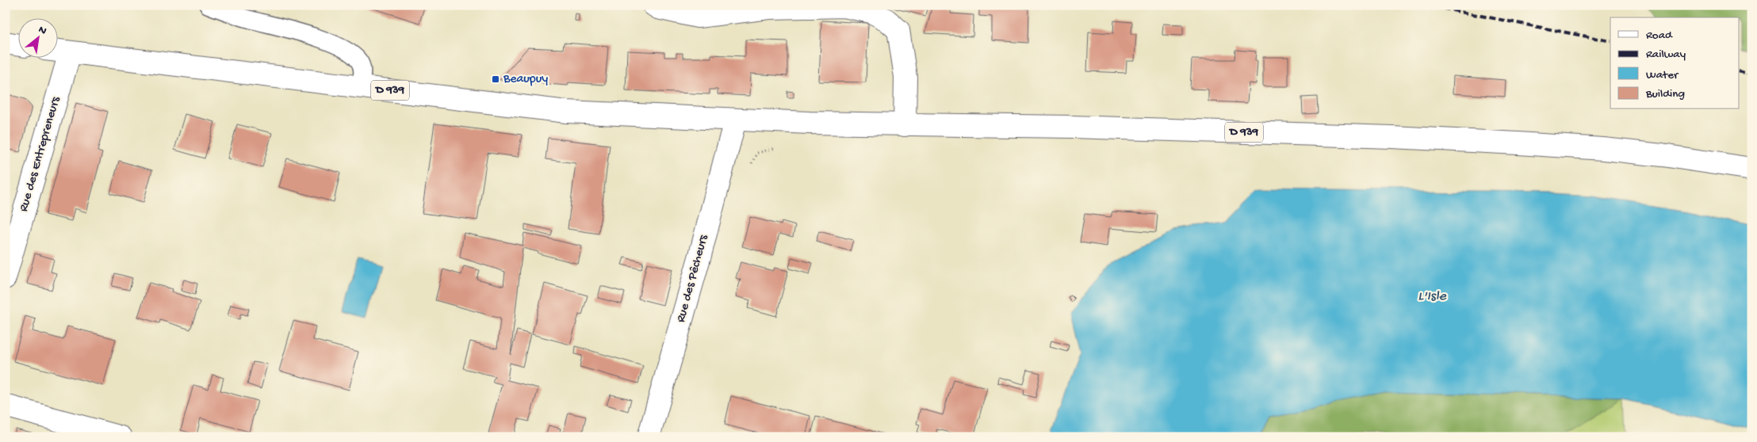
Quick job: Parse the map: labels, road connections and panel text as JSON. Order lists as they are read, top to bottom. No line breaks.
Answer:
{"streets":{"main road":["D 939","Rue des Entrepreneurs","Rue des Pêcheurs"]},"crossings":[["D 939","Rue des Entrepreneurs"],["D 939","Rue des Pêcheurs"]],"water":["L'Isle"],"places":{"transit":["Beaupuy"]},"legend":["Road","Railway","Water","Building"],"north":"top right"}
